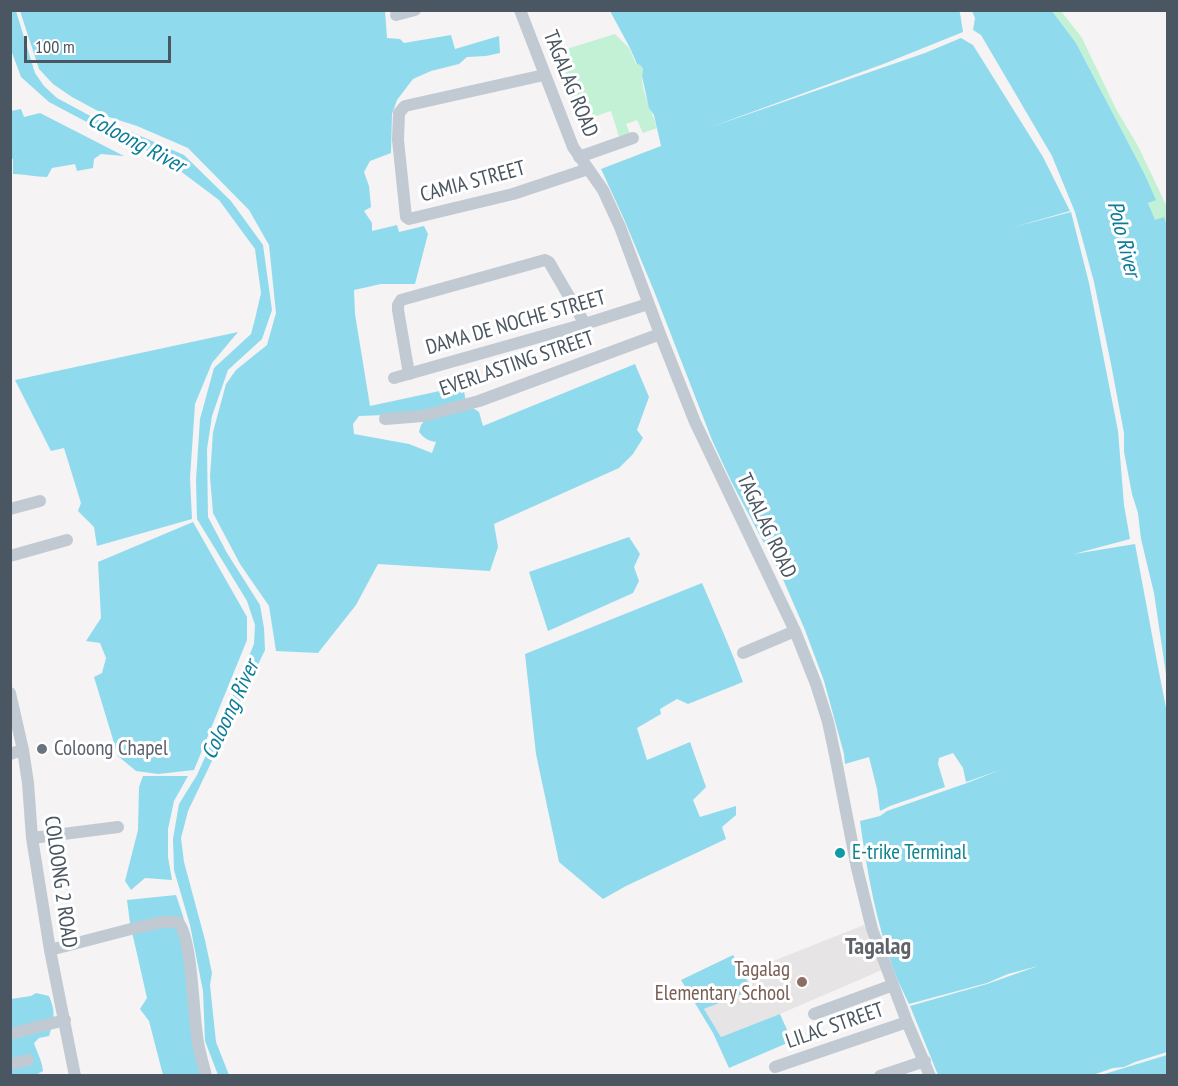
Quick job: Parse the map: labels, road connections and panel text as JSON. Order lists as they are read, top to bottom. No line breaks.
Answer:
{"streets":{"street":["TAGALAG ROAD","CAMIA STREET","DAMA DE NOCHE STREET","EVERLASTING STREET","COLOONG 2 ROAD","LILAC STREET"]},"crossings":[["TAGALAG ROAD","CAMIA STREET"],["TAGALAG ROAD","DAMA DE NOCHE STREET"],["TAGALAG ROAD","EVERLASTING STREET"],["TAGALAG ROAD","LILAC STREET"]],"districts":["Tagalag"],"water":["Coloong River","Polo River"],"places":["Coloong Chapel","E-trike Terminal","Tagalag Elementary School"],"scale_bar":"100 m"}
